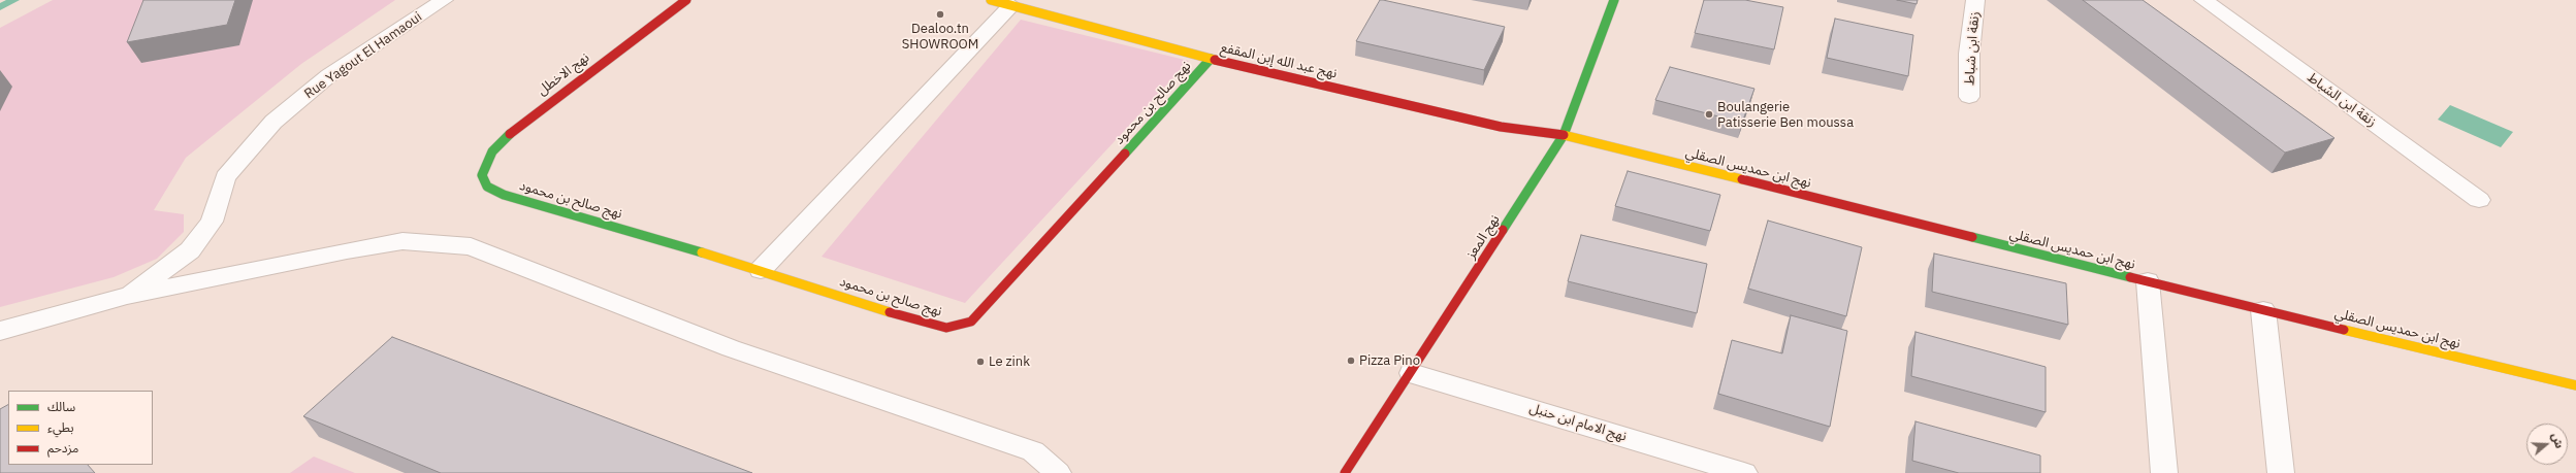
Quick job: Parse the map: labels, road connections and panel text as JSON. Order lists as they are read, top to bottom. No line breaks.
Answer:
{"streets":{"street":["زنقة ابن شباط","Rue Yagout El Hamaoui","نهج عبد الله إبن المقفع","نهج الاخطل","زنقة ابن الشباط","نهج صالح بن محمود","نهج ابن حمديس الصقلي","نهج المعز","نهج الامام ابن حنبل"]},"crossings":[["نهج عبد الله إبن المقفع","نهج صالح بن محمود"],["نهج عبد الله إبن المقفع","نهج ابن حمديس الصقلي"],["نهج عبد الله إبن المقفع","نهج المعز"],["نهج الاخطل","نهج صالح بن محمود"],["نهج ابن حمديس الصقلي","نهج المعز"],["نهج المعز","نهج الامام ابن حنبل"]],"places":["Dealoo.tn SHOWROOM","Boulangerie Patisserie Ben moussa","Pizza Pino","Le zink"],"legend":["سالك","بطيء","مزدحم"],"north":"right"}
